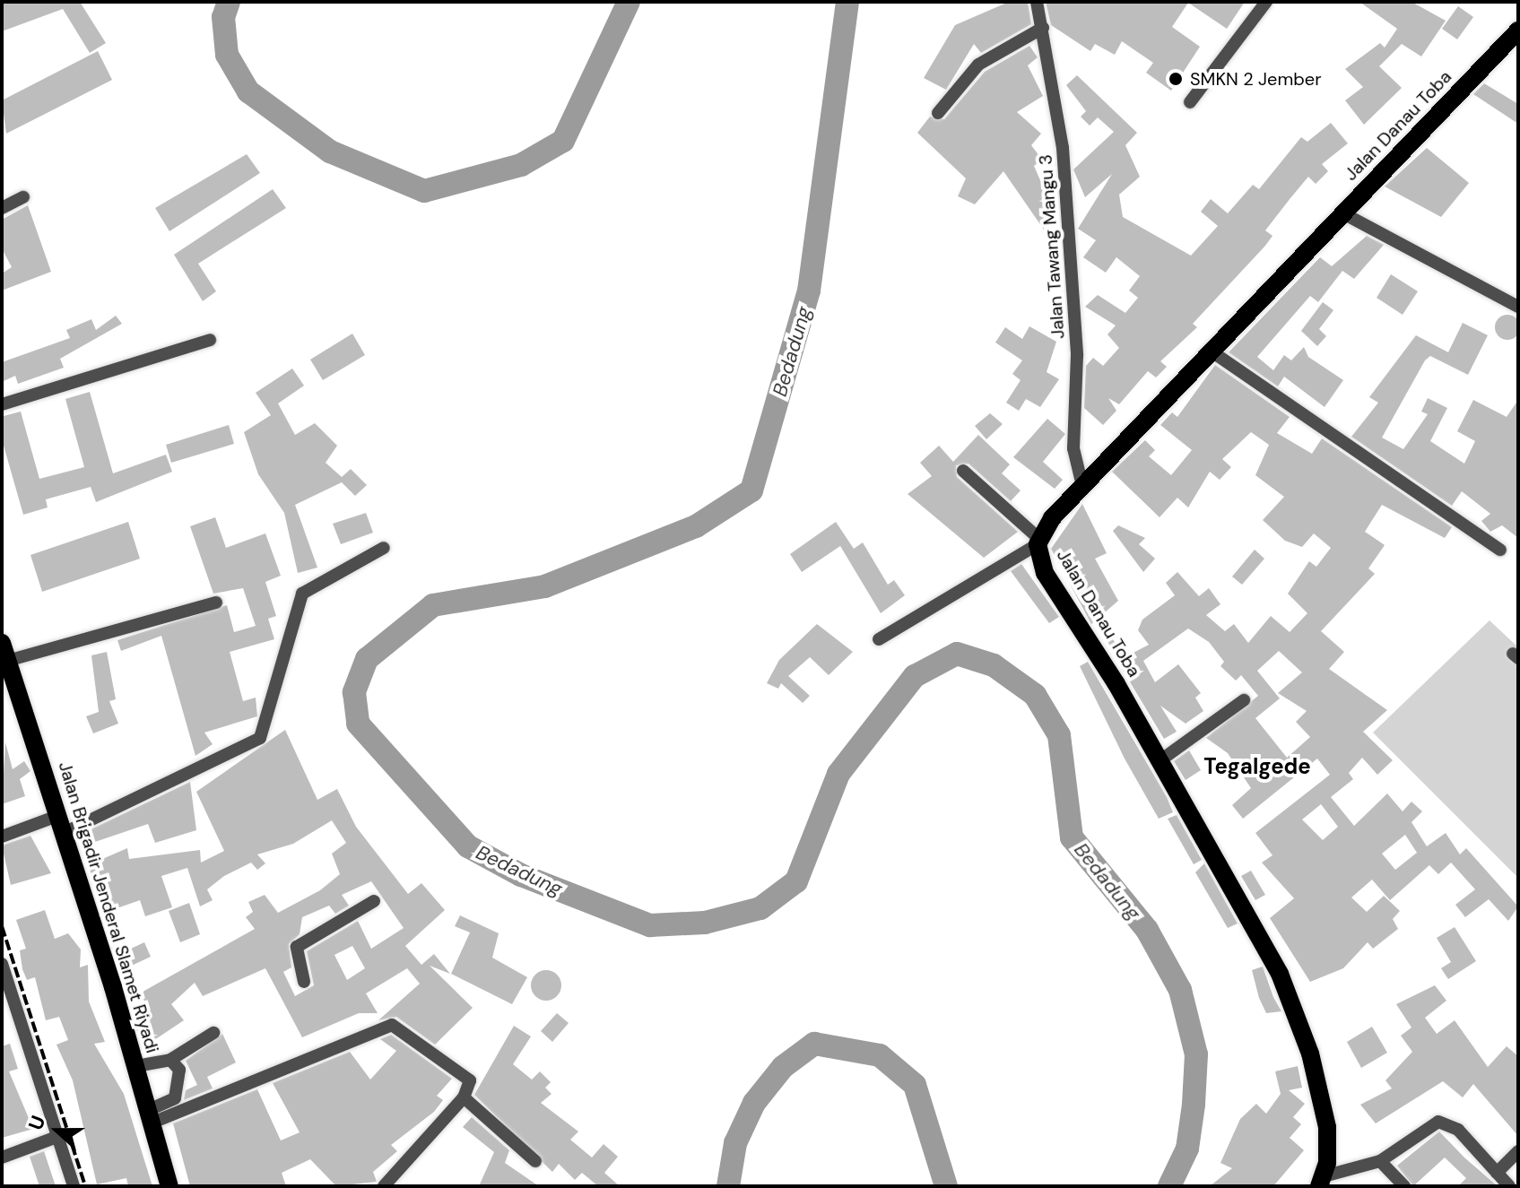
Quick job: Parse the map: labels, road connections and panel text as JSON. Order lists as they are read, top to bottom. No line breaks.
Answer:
{"streets":{"main road":["Jalan Danau Toba","Jalan Brigadir Jenderal Slamet Riyadi"],"street":["Jalan Tawang Mangu 3"]},"crossings":[["Jalan Danau Toba","Jalan Tawang Mangu 3"]],"districts":["Tegalgede"],"water":["Bedadung"],"places":["SMKN 2 Jember"],"north":"left"}
